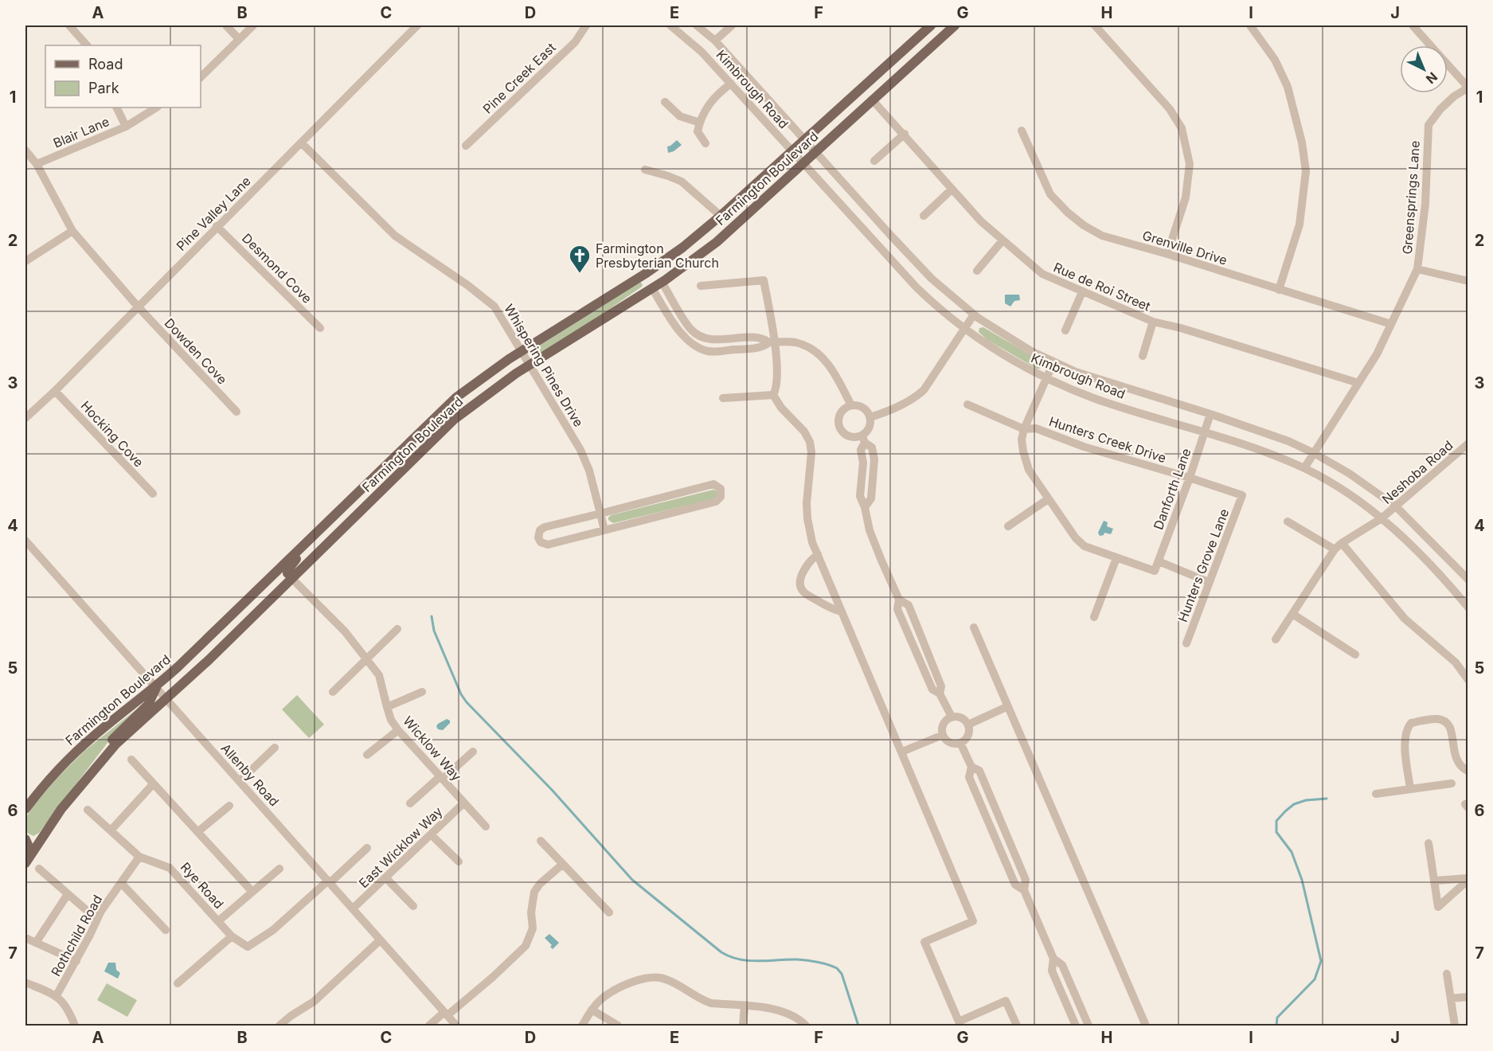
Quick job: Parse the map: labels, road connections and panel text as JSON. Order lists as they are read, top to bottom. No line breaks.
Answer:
{"streets":{"main road":["Farmington Boulevard"],"street":["Pine Creek East","Kimbrough Road","Blair Lane","Greensprings Lane","Pine Valley Lane","Grenville Drive","Desmond Cove","Rue de Roi Street","Dowden Cove","Whispering Pines Drive","Hocking Cove","Hunters Creek Drive","Neshoba Road","Danforth Lane","Hunters Grove Lane","Wicklow Way","Allenby Road","East Wicklow Way","Rye Road","Rothchild Road"]},"crossings":[["Kimbrough Road","Farmington Boulevard"],["Kimbrough Road","Greensprings Lane"],["Kimbrough Road","Neshoba Road"],["Kimbrough Road","Danforth Lane"],["Blair Lane","Dowden Cove"],["Farmington Boulevard","Rue de Roi Street"],["Farmington Boulevard","Whispering Pines Drive"],["Farmington Boulevard","Wicklow Way"],["Farmington Boulevard","Allenby Road"],["Greensprings Lane","Grenville Drive"],["Greensprings Lane","Rue de Roi Street"],["Pine Valley Lane","Desmond Cove"],["Pine Valley Lane","Dowden Cove"],["Pine Valley Lane","Whispering Pines Drive"],["Pine Valley Lane","Hocking Cove"],["Hunters Creek Drive","Danforth Lane"],["Hunters Creek Drive","Hunters Grove Lane"],["Wicklow Way","East Wicklow Way"],["Allenby Road","East Wicklow Way"],["Allenby Road","Rye Road"]],"places":{"church":["Farmington Presbyterian Church"]},"legend":["Road","Park"],"north":"bottom right","grid":{"columns":["A","B","C","D","E","F","G","H","I","J"],"rows":["1","2","3","4","5","6","7"]}}
